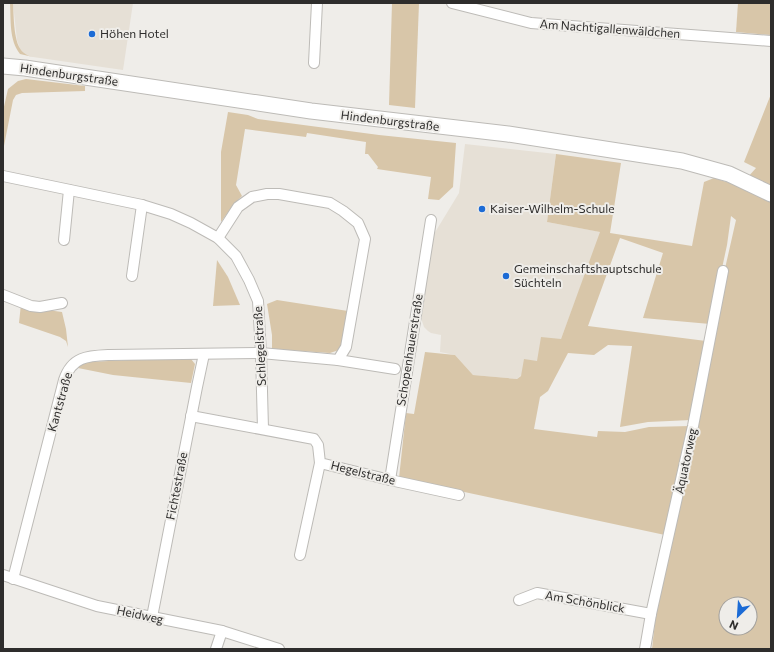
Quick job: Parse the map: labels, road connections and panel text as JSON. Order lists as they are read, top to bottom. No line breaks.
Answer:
{"streets":{"main road":["Hindenburgstraße"],"street":["Am Nachtigallenwäldchen","Schlegelstraße","Schopenhauerstraße","Kantstraße","Äquatorweg","Hegelstraße","Fichtestraße","Am Schönblick","Heidweg"]},"crossings":[["Schlegelstraße","Kantstraße"],["Schlegelstraße","Hegelstraße"],["Schopenhauerstraße","Hegelstraße"],["Kantstraße","Fichtestraße"],["Kantstraße","Heidweg"],["Äquatorweg","Am Schönblick"],["Hegelstraße","Fichtestraße"],["Fichtestraße","Heidweg"]],"places":["Höhen Hotel","Kaiser-Wilhelm-Schule","Gemeinschaftshauptschule Süchteln"],"north":"bottom left"}
